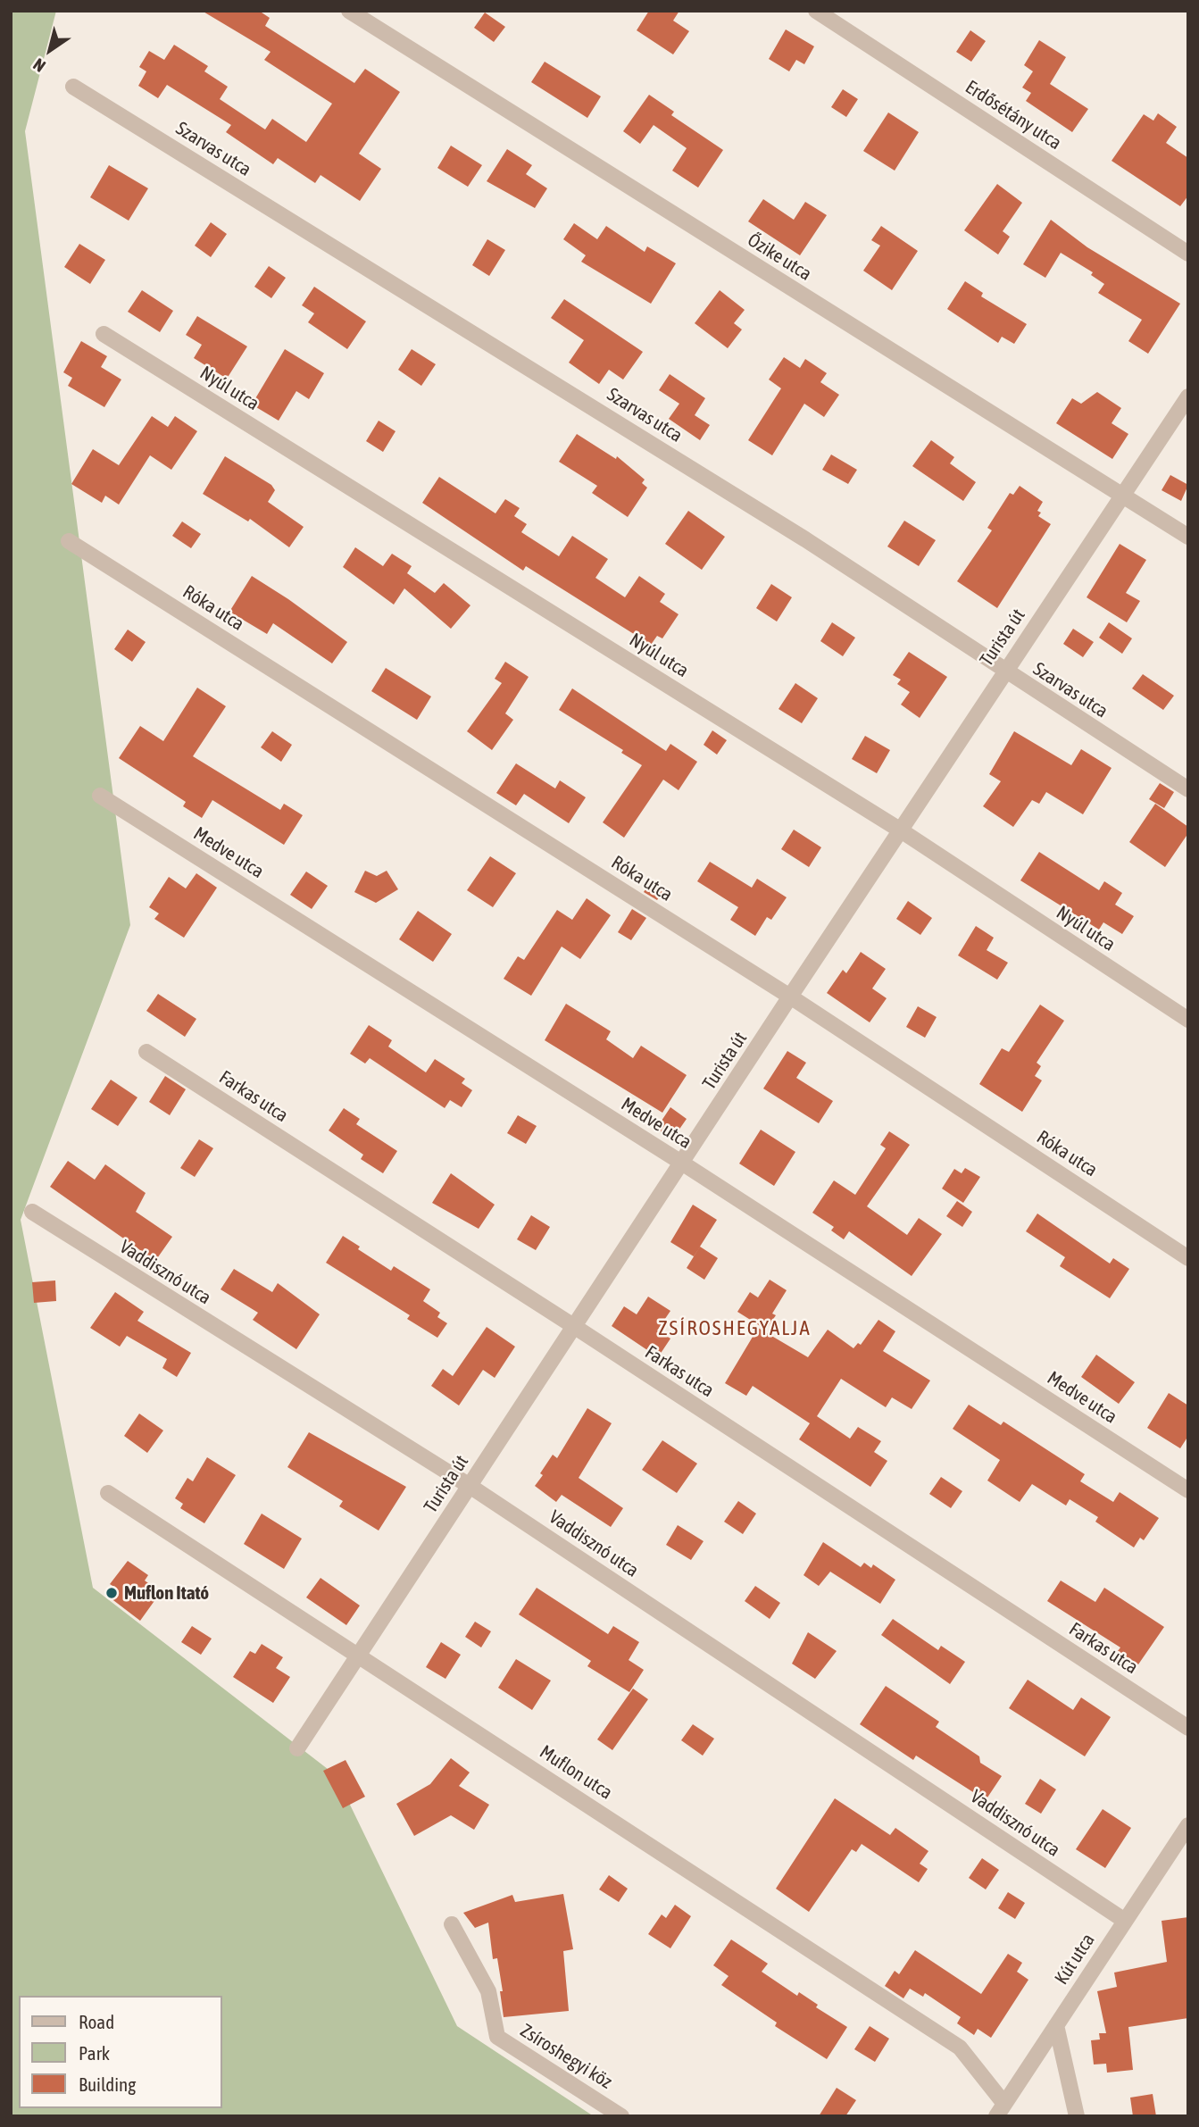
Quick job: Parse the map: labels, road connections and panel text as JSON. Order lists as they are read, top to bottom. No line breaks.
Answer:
{"streets":{"street":["Erdősétány utca","Szarvas utca","Őzike utca","Nyúl utca","Róka utca","Turista út","Medve utca","Farkas utca","Vaddisznó utca","Muflon utca","Kút utca","Zsíroshegyi köz"]},"crossings":[["Szarvas utca","Turista út"],["Őzike utca","Turista út"],["Nyúl utca","Turista út"],["Róka utca","Turista út"],["Turista út","Medve utca"],["Turista út","Farkas utca"],["Turista út","Vaddisznó utca"],["Turista út","Muflon utca"],["Vaddisznó utca","Kút utca"],["Muflon utca","Kút utca"]],"districts":["ZSÍROSHEGYALJA"],"places":["Muflon Itató"],"legend":["Road","Park","Building"],"north":"bottom left"}
